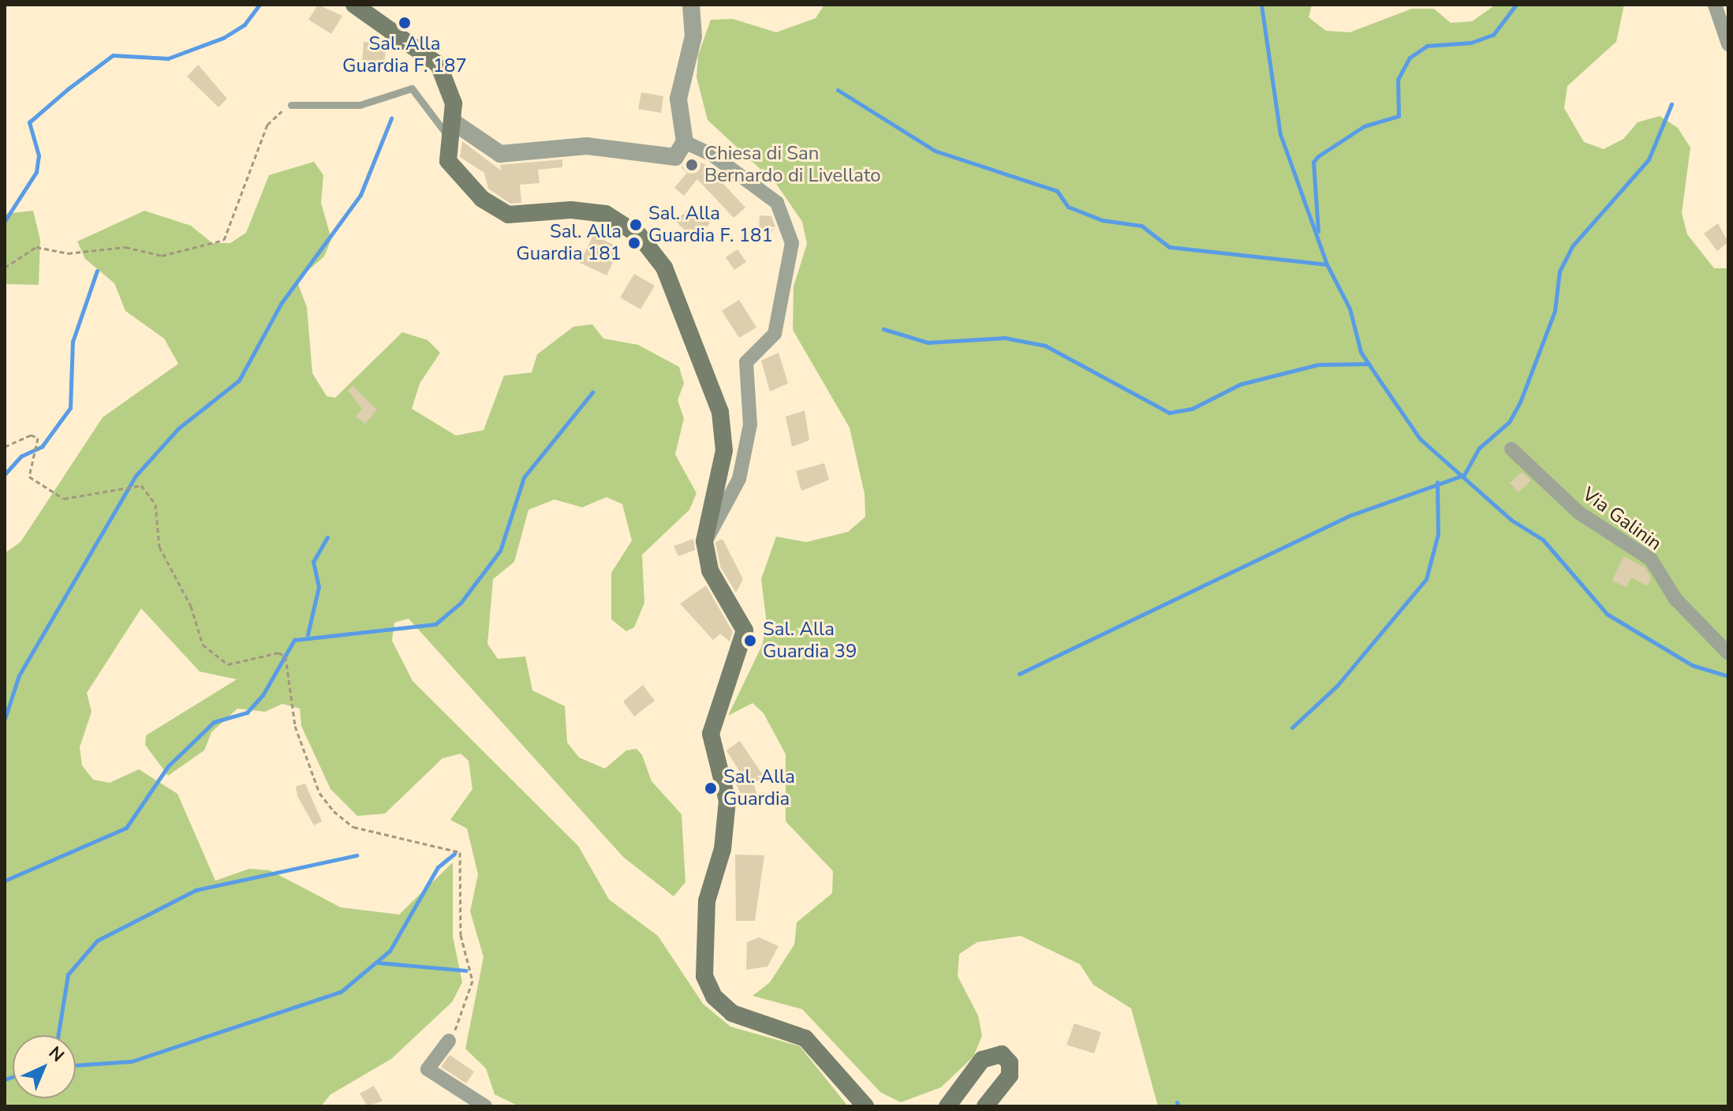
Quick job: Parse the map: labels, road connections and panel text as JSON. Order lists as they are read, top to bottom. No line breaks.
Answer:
{"streets":{"street":["Via Galinin"]},"places":["Sal. Alla Guardia F. 187","Chiesa di San Bernardo di Livellato","Sal. Alla Guardia F. 181","Sal. Alla Guardia 181","Sal. Alla Guardia 39","Sal. Alla Guardia"],"north":"top right"}
